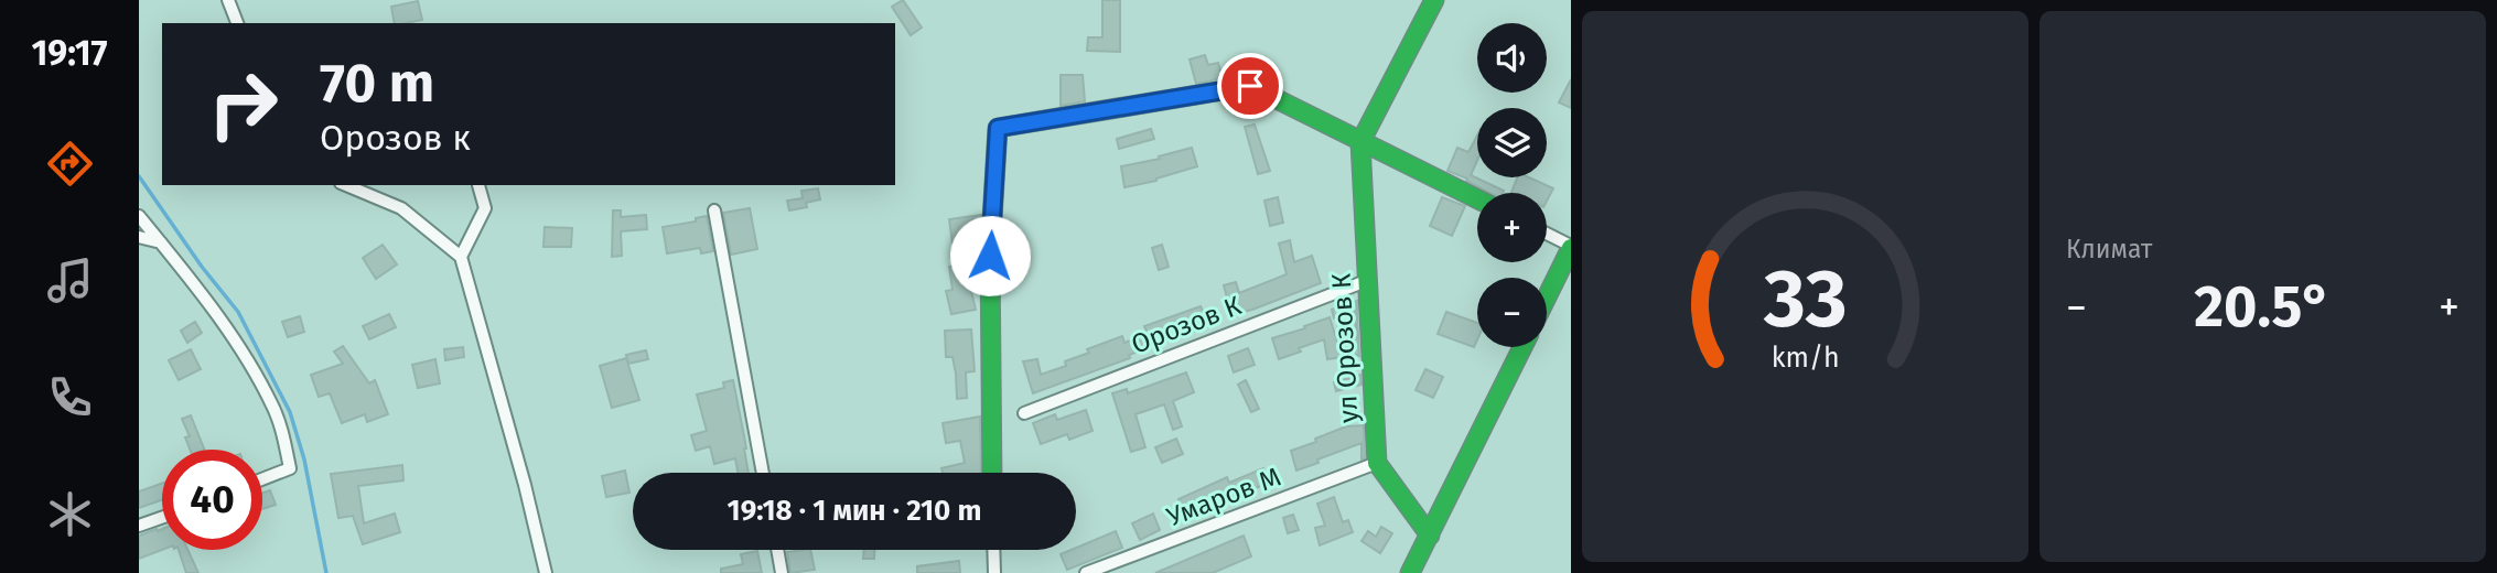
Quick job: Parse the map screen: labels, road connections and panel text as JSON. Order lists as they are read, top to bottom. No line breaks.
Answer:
{"streets":{"main road":["ул Орозов К"],"street":["Орозов К","Умаров М"]},"crossings":[["Орозов К","ул Орозов К"],["ул Орозов К","Умаров М"]],"page":{"tabs":"19:17","tile":"Климат","map_buttons":["+","−"],"turn":["70 m","Орозов к"],"heat":["−","20.5°","+"],"limit":"40","trip":"19:18 · 1 мин · 210 m","gauge":["33","km/h"]}}
